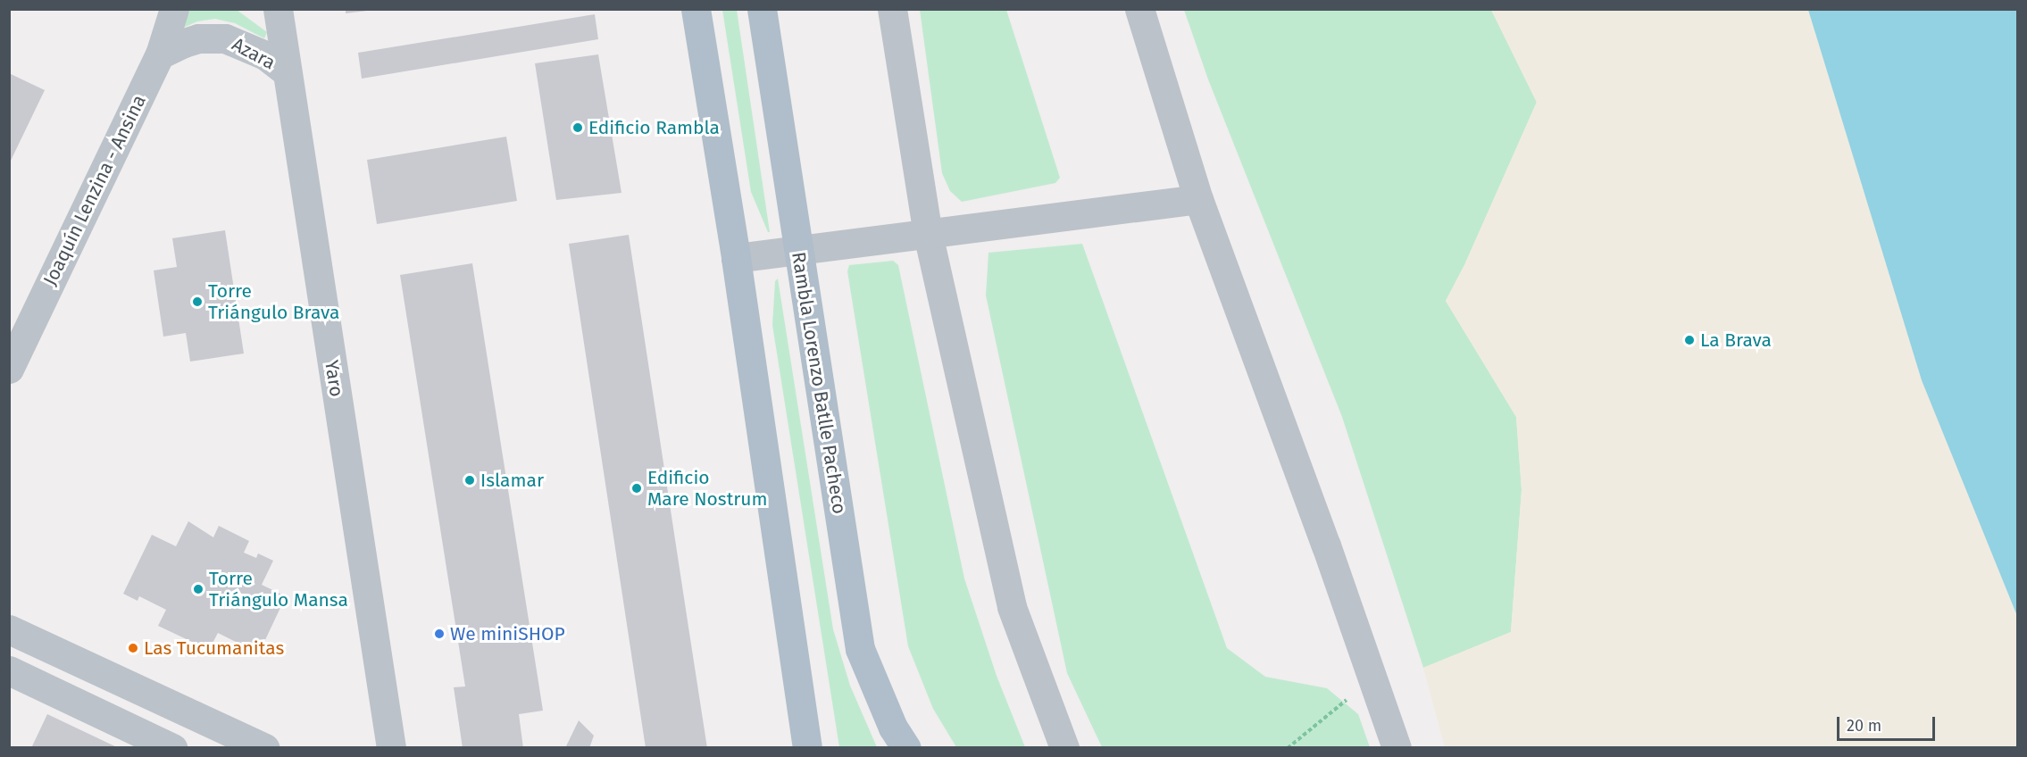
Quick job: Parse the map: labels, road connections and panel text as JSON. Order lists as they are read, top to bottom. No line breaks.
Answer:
{"streets":{"main road":["Rambla Lorenzo Batlle Pacheco"],"street":["Azara","Joaquín Lenzina - Ansina","Yaro"]},"crossings":[["Azara","Joaquín Lenzina - Ansina"],["Azara","Yaro"]],"places":["Edificio Rambla","Torre Triángulo Brava","La Brava","Islamar","Edificio Mare Nostrum","Torre Triángulo Mansa","We miniSHOP","Las Tucumanitas"],"scale_bar":"20 m"}
